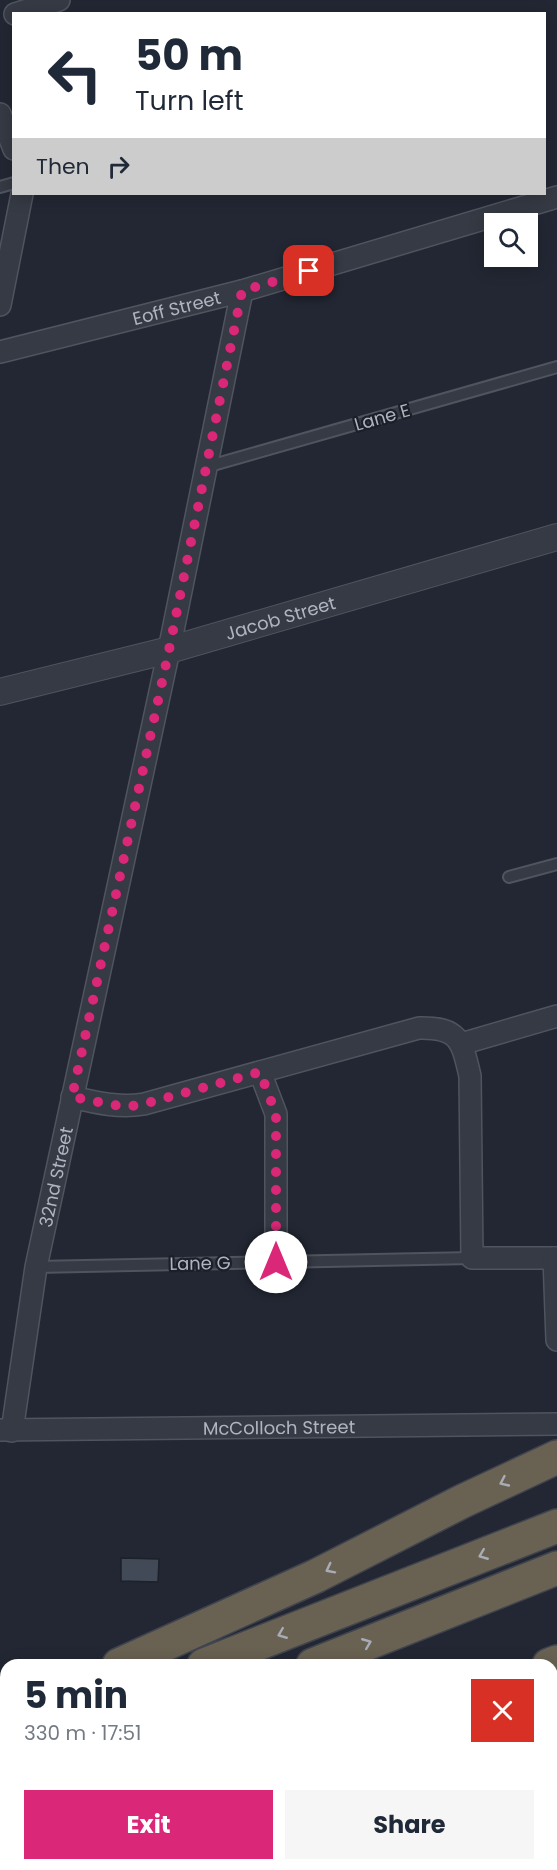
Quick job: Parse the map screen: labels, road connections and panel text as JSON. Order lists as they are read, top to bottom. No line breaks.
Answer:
{"streets":{"street":["Eoff Street","Jacob Street","32nd Street","McColloch Street"],"lane":["Lane E","Lane G"]},"crossings":[["Eoff Street","32nd Street"],["Lane E","32nd Street"],["Jacob Street","32nd Street"],["32nd Street","Lane G"],["32nd Street","McColloch Street"]],"page":{"turn":["50 m","Turn left"],"then":"Then","heading":["5 min","330 m · 17:51"],"buttons":["Exit","Share"]}}
